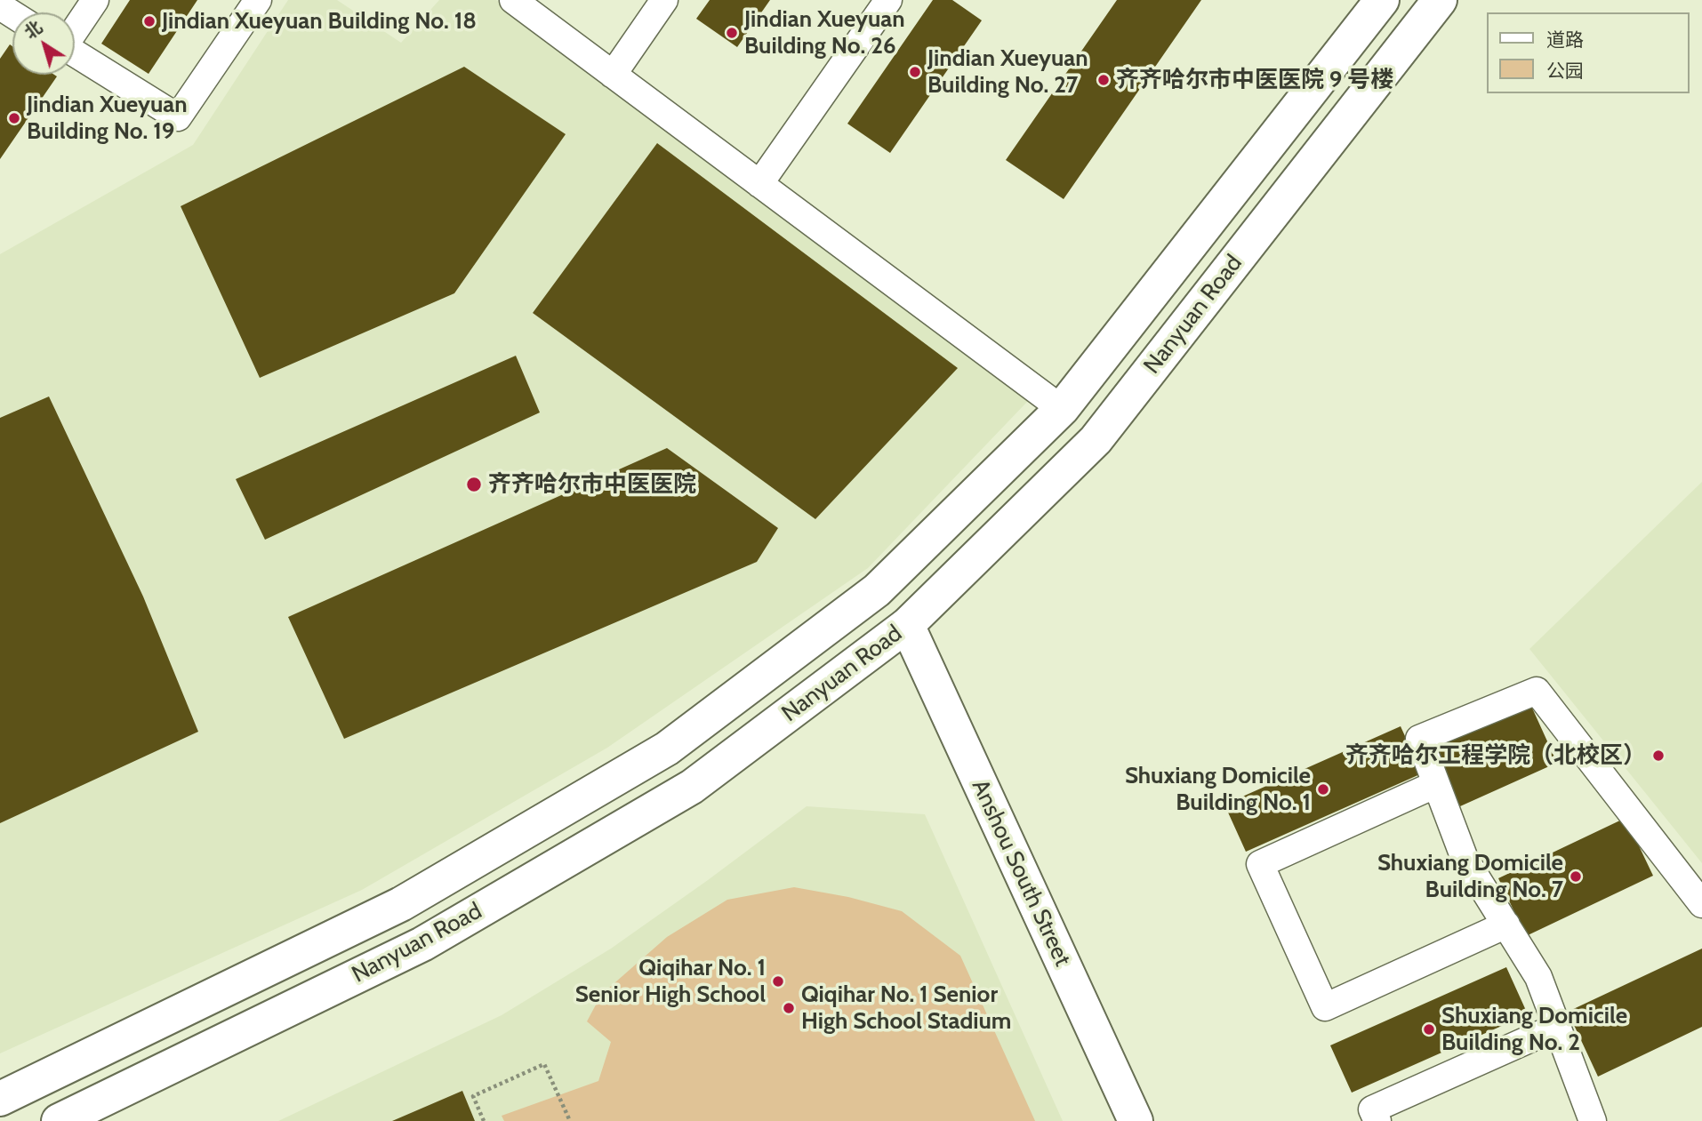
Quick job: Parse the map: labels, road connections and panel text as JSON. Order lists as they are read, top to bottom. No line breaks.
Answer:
{"streets":{"main road":["Nanyuan Road","Anshou South Street"]},"crossings":[["Nanyuan Road","Anshou South Street"]],"places":["Jindian Xueyuan Building No. 18","Jindian Xueyuan Building No. 26","Jindian Xueyuan Building No. 27","齐齐哈尔市中医医院 9 号楼","Jindian Xueyuan Building No. 19","齐齐哈尔市中医医院","齐齐哈尔工程学院（北校区）","Shuxiang Domicile Building No. 1","Shuxiang Domicile Building No. 7","Qiqihar No. 1 Senior High School","Qiqihar No. 1 Senior High School Stadium","Shuxiang Domicile Building No. 2"],"legend":["道路","公园"],"north":"top left"}
